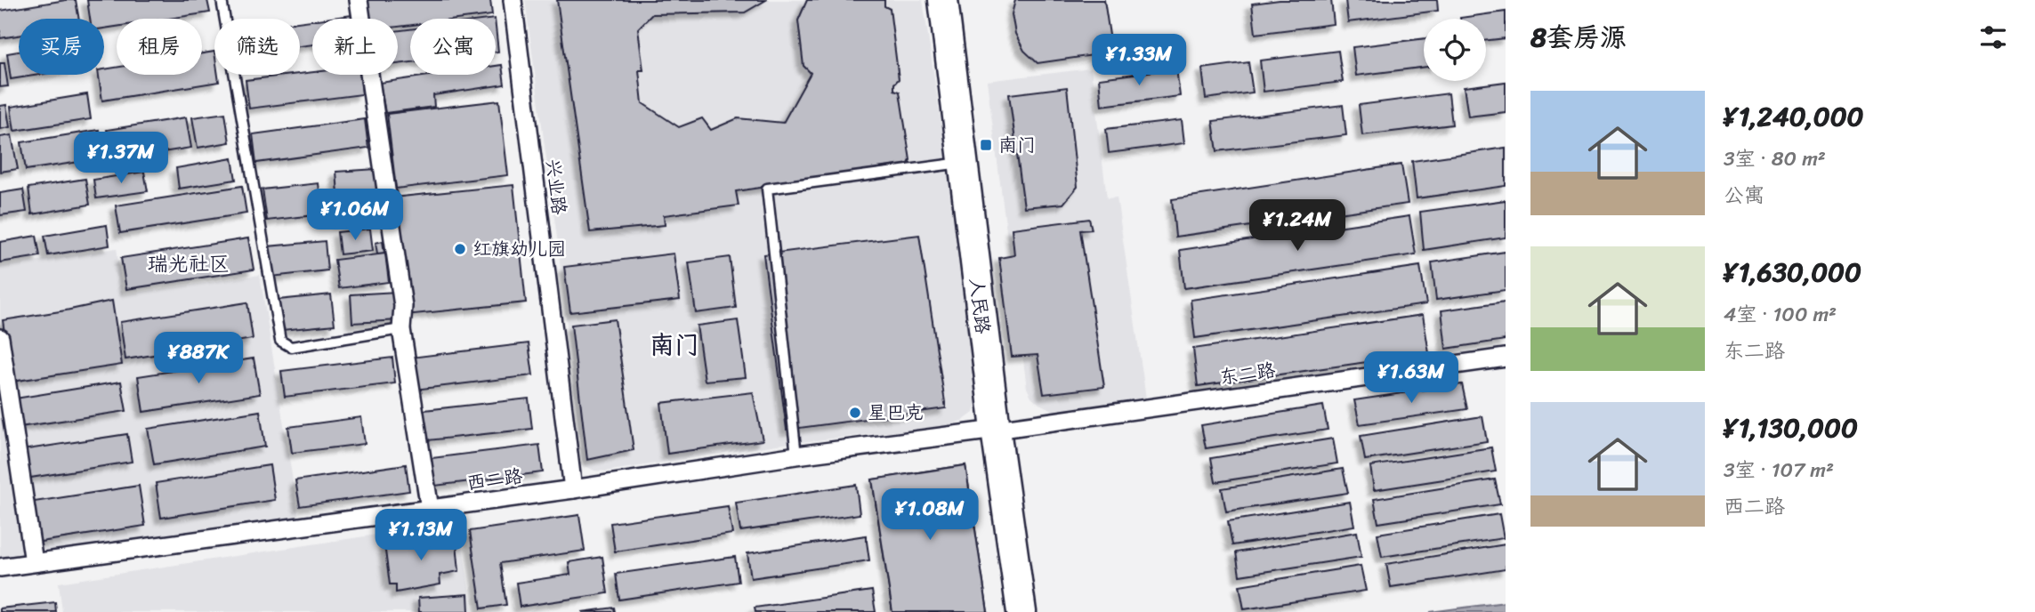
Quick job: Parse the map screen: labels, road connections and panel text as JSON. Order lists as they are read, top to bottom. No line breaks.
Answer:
{"streets":{"main road":["人民路"],"street":["兴业路","东二路","西二路"]},"crossings":[["兴业路","西二路"],["人民路","东二路"],["人民路","西二路"],["东二路","西二路"]],"districts":["瑞光社区","南门"],"places":{"transit":["南门"],"other":["红旗幼儿园","星巴克"]},"page":{"heading":"8套房源","chip":["买房","租房","筛选","新上","公寓"],"price":["¥1.33M","¥1.37M","¥1.06M","¥1.24M","¥887K","¥1.63M","¥1.08M","¥1.13M"],"list":[{"name":"¥1,240,000","note":"3室 · 80 m² · 公寓"},{"name":"¥1,630,000","note":"4室 · 100 m² · 东二路"},{"name":"¥1,130,000","note":"3室 · 107 m² · 西二路"}]}}
